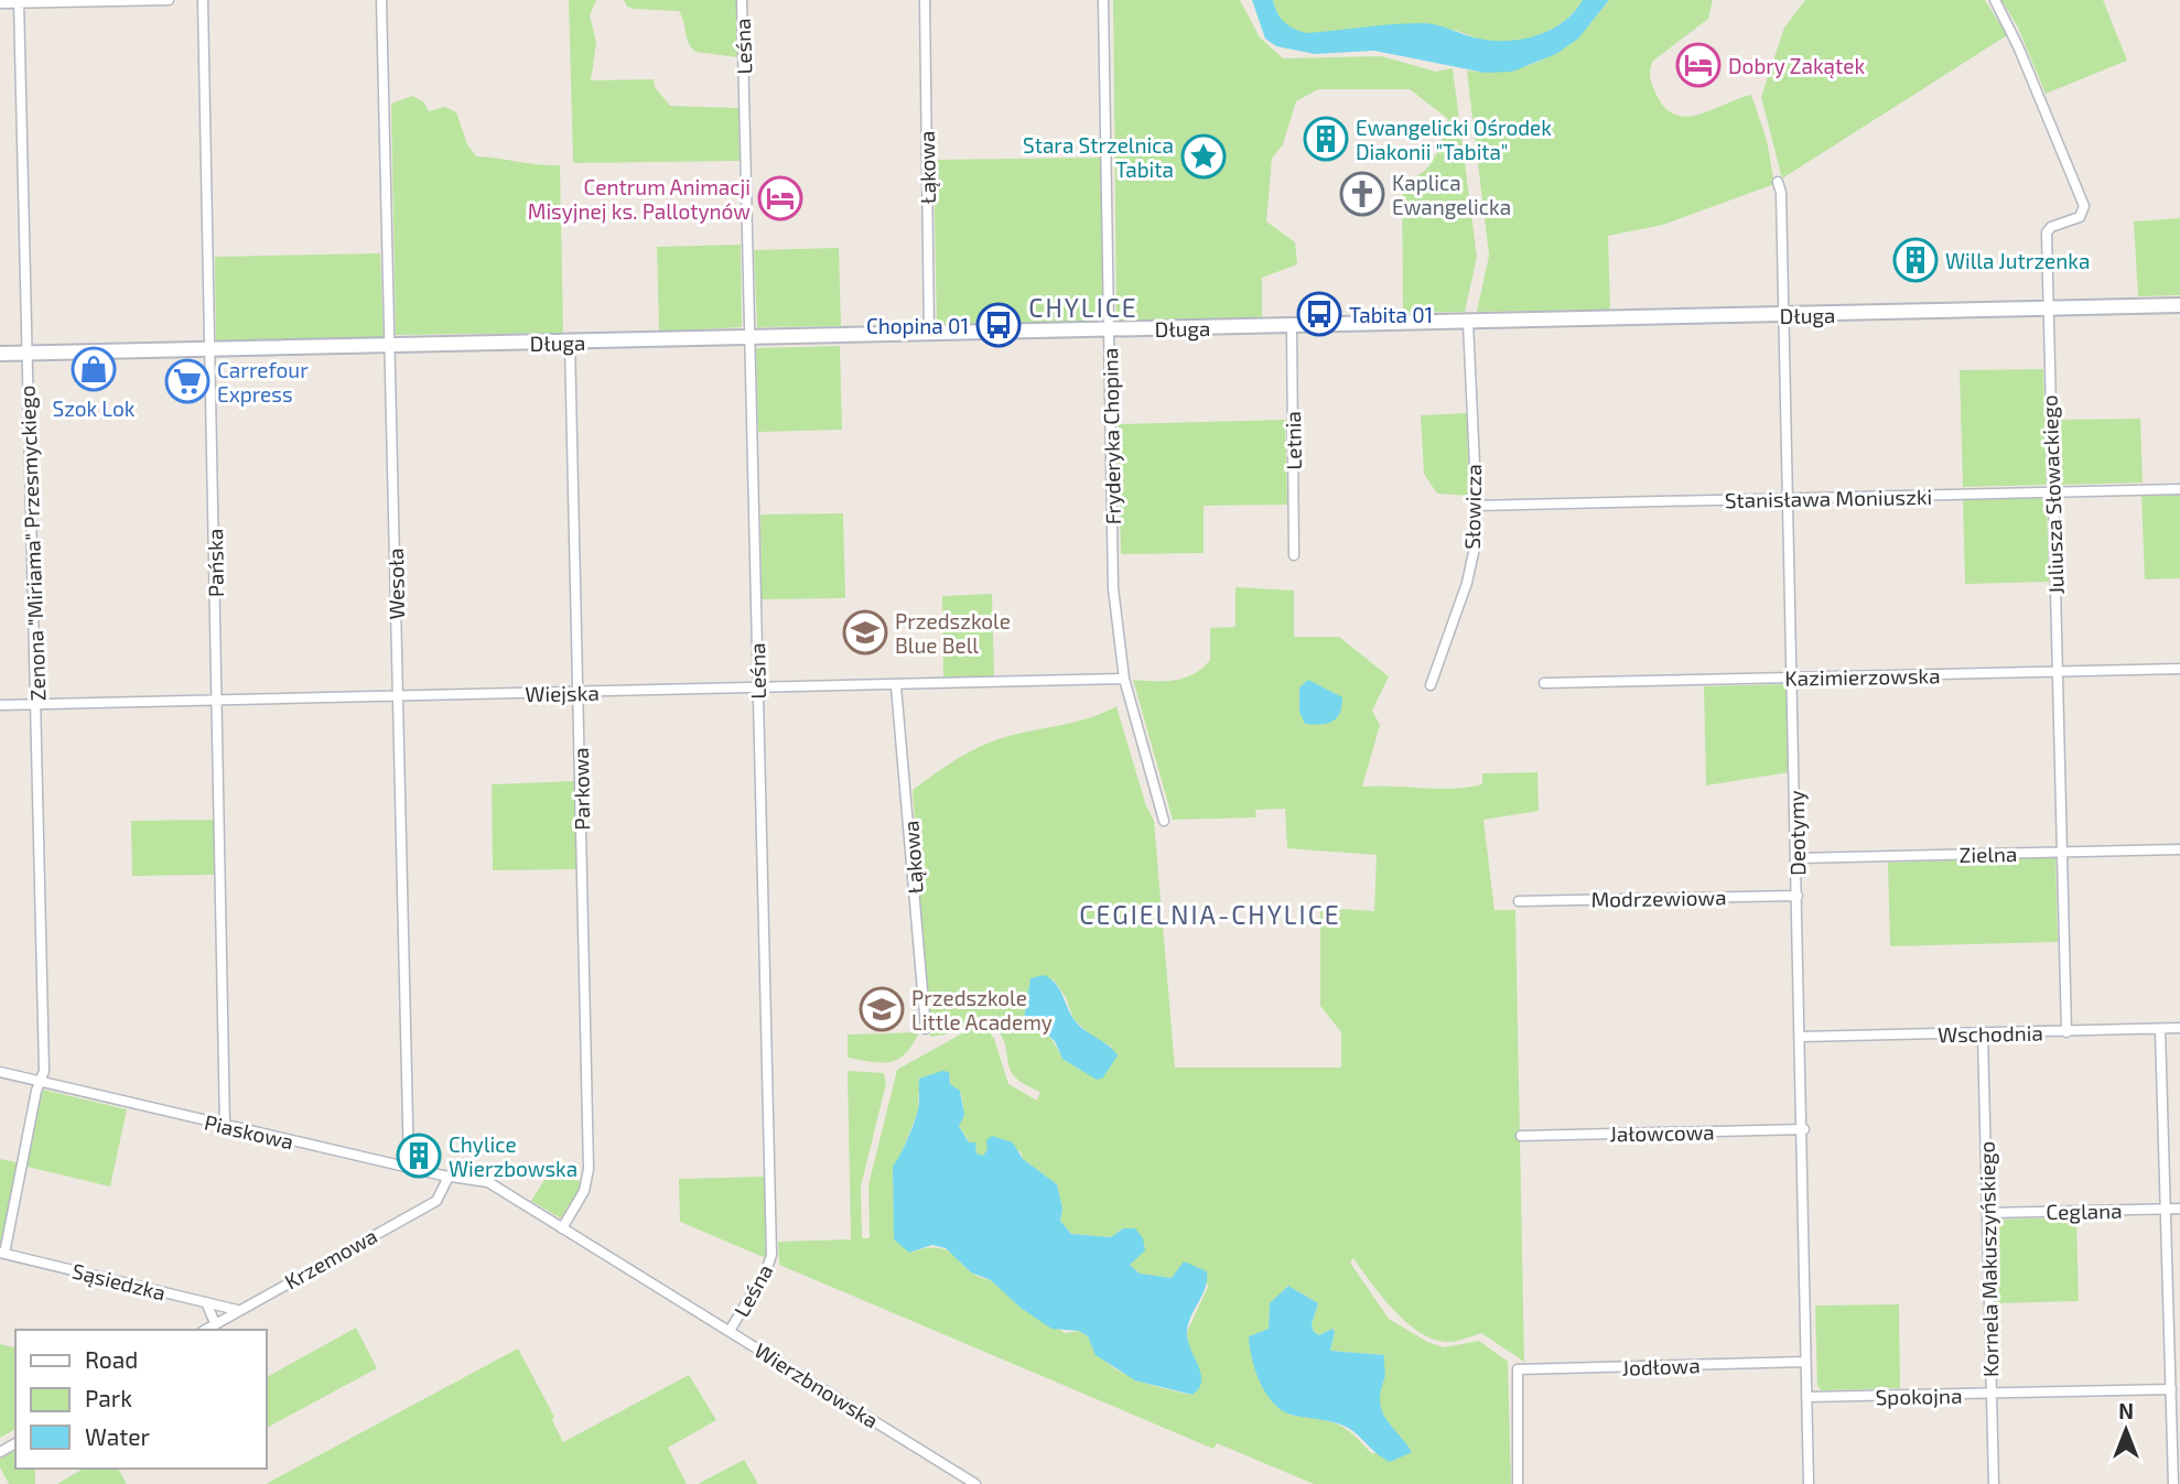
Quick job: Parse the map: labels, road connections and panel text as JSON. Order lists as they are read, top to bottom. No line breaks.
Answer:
{"streets":{"street":["Leśna","Łąkowa","Długa","Fryderyka Chopina","Letnia","Juliusza Słowackiego","Stanisława Moniuszki","Słowicza","Zenona \"Miriama\" Przesmyckiego","Pańska","Wesoła","Kazimierzowska","Wiejska","Parkowa","Deotymy","Zielna","Modrzewiowa","Wschodnia","Piaskowa","Jałowcowa","Ceglana","Krzemowa","Kornela Makuszyńskiego","Sąsiedzka","Jodłowa","Wierzbnowska","Spokojna"]},"crossings":[["Leśna","Długa"],["Leśna","Wiejska"],["Leśna","Wierzbnowska"],["Łąkowa","Długa"],["Łąkowa","Wiejska"],["Długa","Fryderyka Chopina"],["Długa","Letnia"],["Długa","Juliusza Słowackiego"],["Długa","Słowicza"],["Długa","Zenona \"Miriama\" Przesmyckiego"],["Długa","Pańska"],["Długa","Wesoła"],["Długa","Parkowa"],["Długa","Deotymy"],["Fryderyka Chopina","Wiejska"],["Juliusza Słowackiego","Stanisława Moniuszki"],["Juliusza Słowackiego","Kazimierzowska"],["Juliusza Słowackiego","Zielna"],["Juliusza Słowackiego","Wschodnia"],["Stanisława Moniuszki","Słowicza"],["Stanisława Moniuszki","Deotymy"],["Zenona \"Miriama\" Przesmyckiego","Wiejska"],["Zenona \"Miriama\" Przesmyckiego","Piaskowa"],["Zenona \"Miriama\" Przesmyckiego","Sąsiedzka"],["Pańska","Wiejska"],["Pańska","Piaskowa"],["Wesoła","Wiejska"],["Wesoła","Piaskowa"],["Kazimierzowska","Deotymy"],["Wiejska","Parkowa"],["Parkowa","Wierzbnowska"],["Deotymy","Zielna"],["Deotymy","Modrzewiowa"],["Deotymy","Wschodnia"],["Deotymy","Jałowcowa"],["Deotymy","Jodłowa"],["Deotymy","Spokojna"],["Wschodnia","Kornela Makuszyńskiego"],["Piaskowa","Krzemowa"],["Piaskowa","Wierzbnowska"],["Ceglana","Kornela Makuszyńskiego"],["Krzemowa","Sąsiedzka"],["Kornela Makuszyńskiego","Spokojna"]],"districts":["CHYLICE","CEGIELNIA-CHYLICE"],"places":{"hotel":["Dobry Zakątek","Centrum Animacji Misyjnej ks. Pallotynów"],"building":["Ewangelicki Ośrodek Diakonii \"Tabita\"","Willa Jutrzenka","Chylice Wierzbowska"],"place":["Stara Strzelnica Tabita"],"church":["Kaplica Ewangelicka"],"bus stop":["Tabita 01","Chopina 01"],"shop":["Szok Lok"],"supermarket":["Carrefour Express"],"school or university":["Przedszkole Blue Bell","Przedszkole Little Academy"]},"legend":["Road","Park","Water"],"north":"top"}
